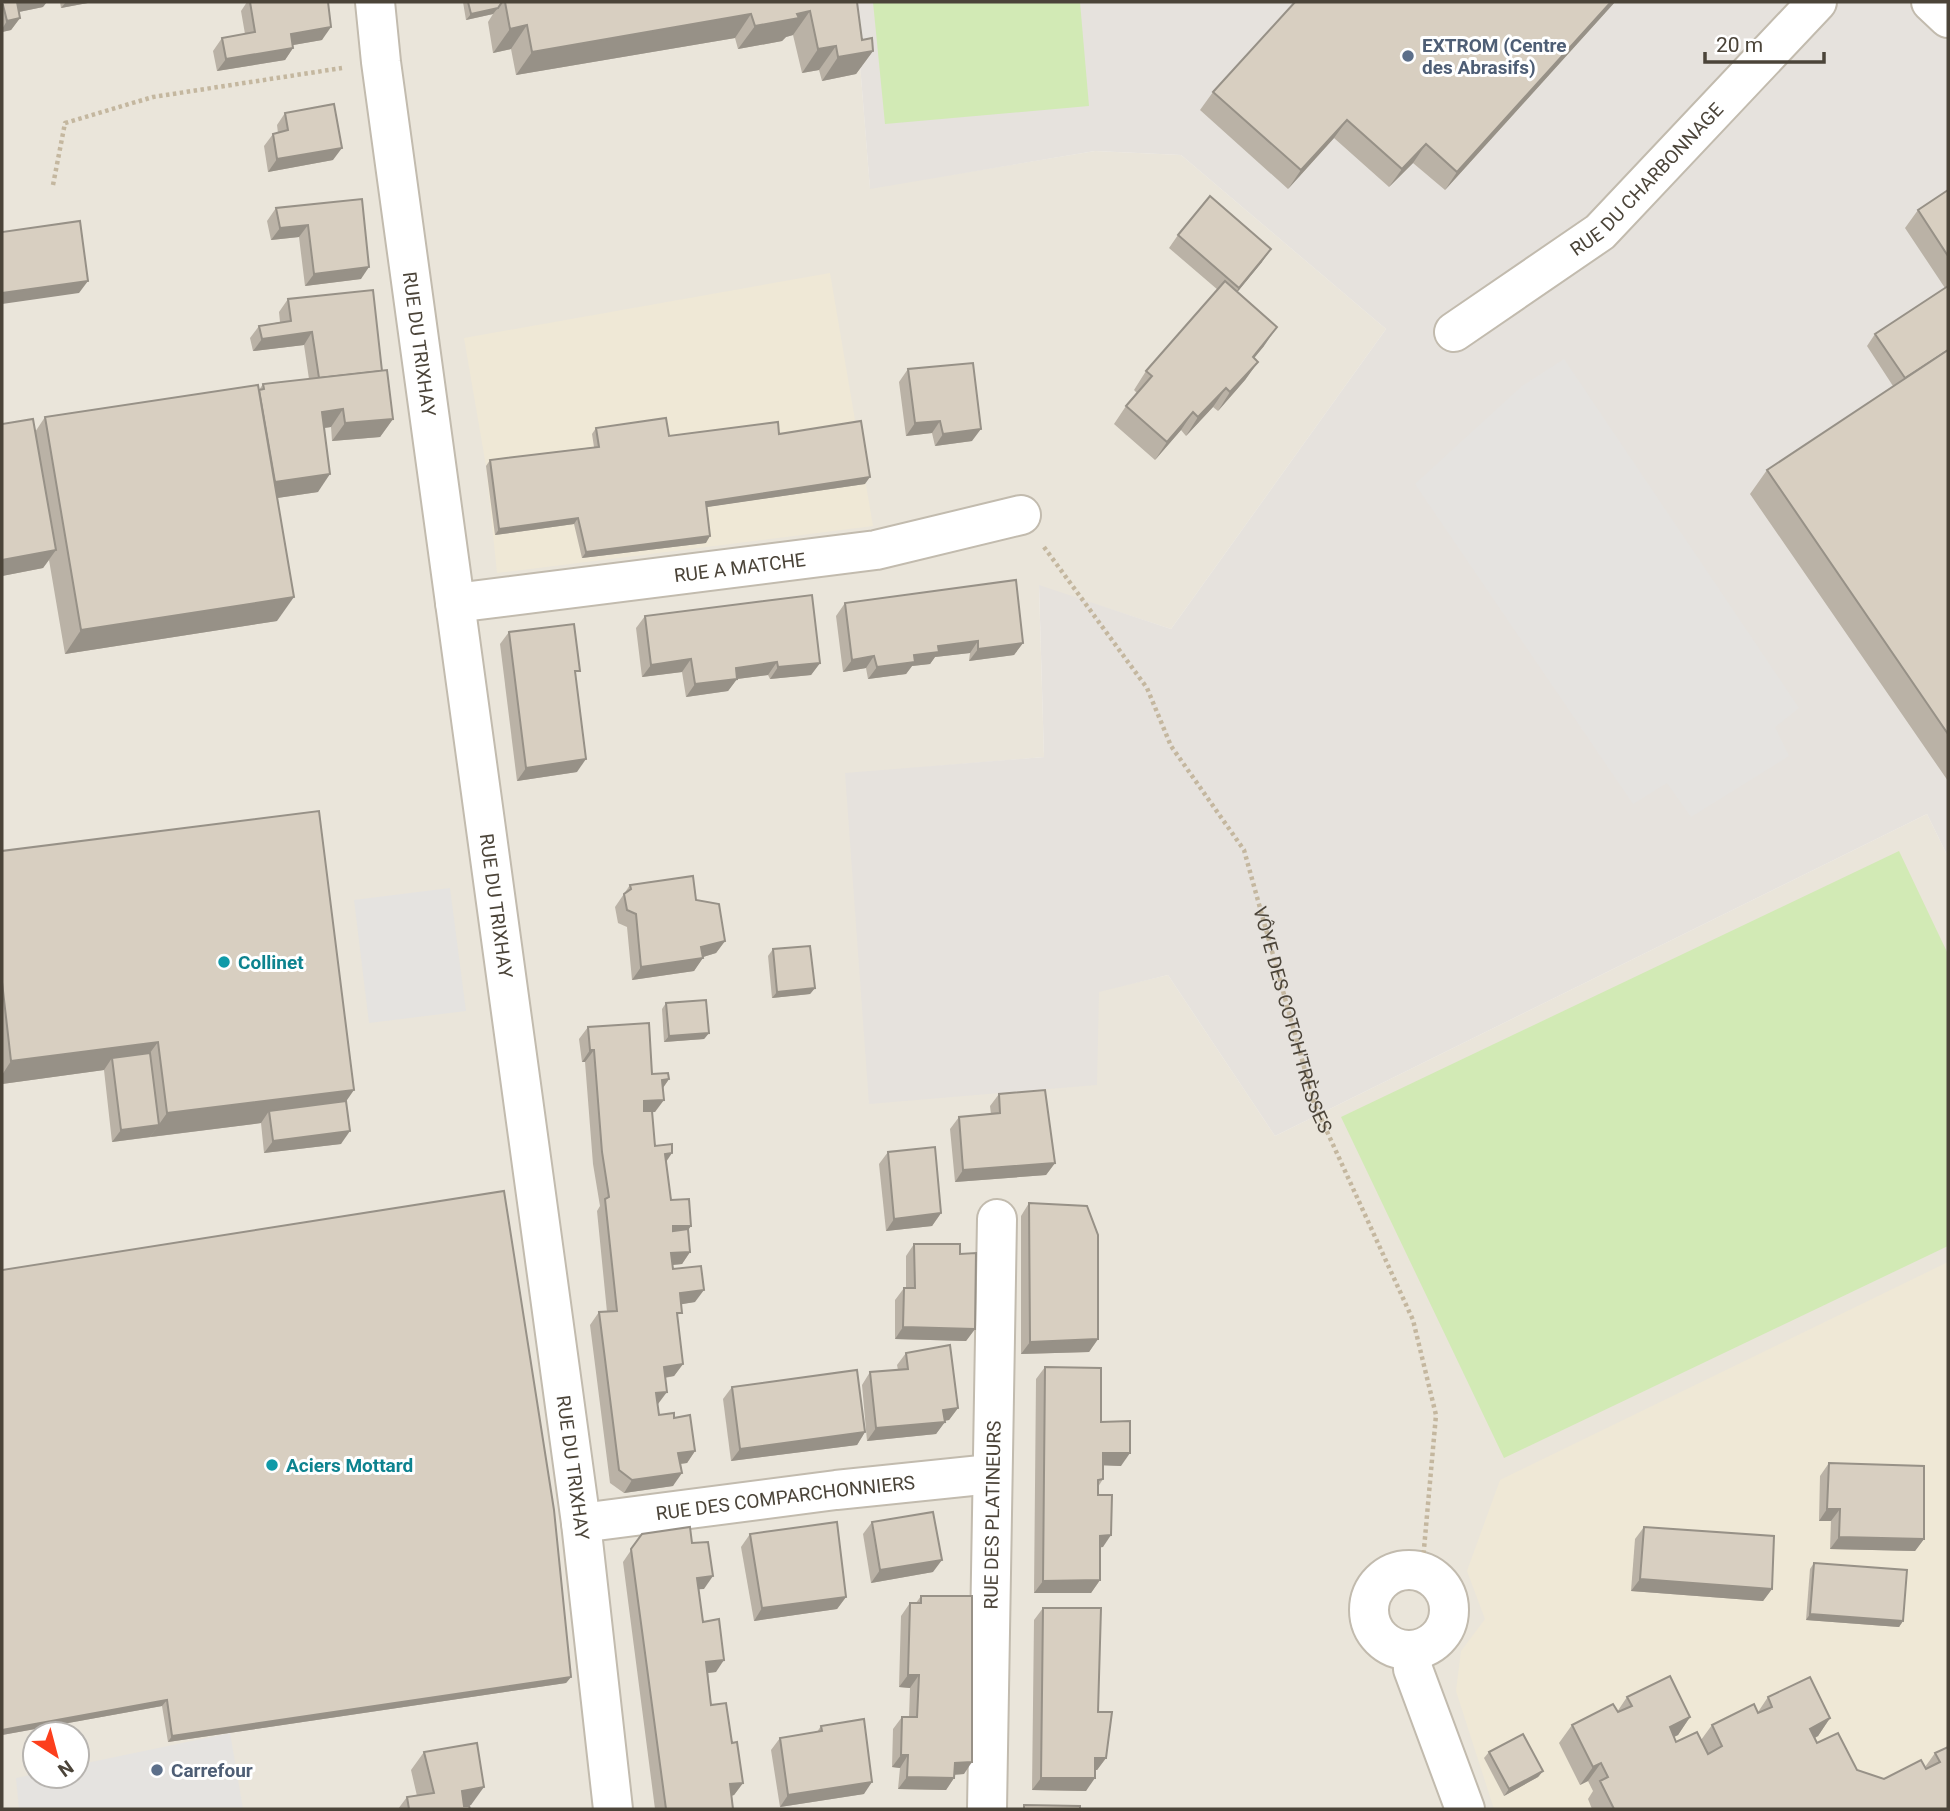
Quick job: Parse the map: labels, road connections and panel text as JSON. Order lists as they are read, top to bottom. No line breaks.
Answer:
{"streets":{"street":["RUE DU CHARBONNAGE","RUE DU TRIXHAY","RUE A MATCHE","RUE DES COMPARCHONNIERS","RUE DES PLATINEURS"],"path":["VÔYE DES COTCH'TRÈSSES"]},"crossings":[["RUE DU TRIXHAY","RUE A MATCHE"],["RUE DU TRIXHAY","RUE DES COMPARCHONNIERS"],["RUE A MATCHE","VÔYE DES COTCH'TRÈSSES"],["RUE DES COMPARCHONNIERS","RUE DES PLATINEURS"]],"places":["EXTROM (Centre des Abrasifs)","Collinet","Aciers Mottard","Carrefour"],"scale_bar":"20 m","north":"bottom right"}
